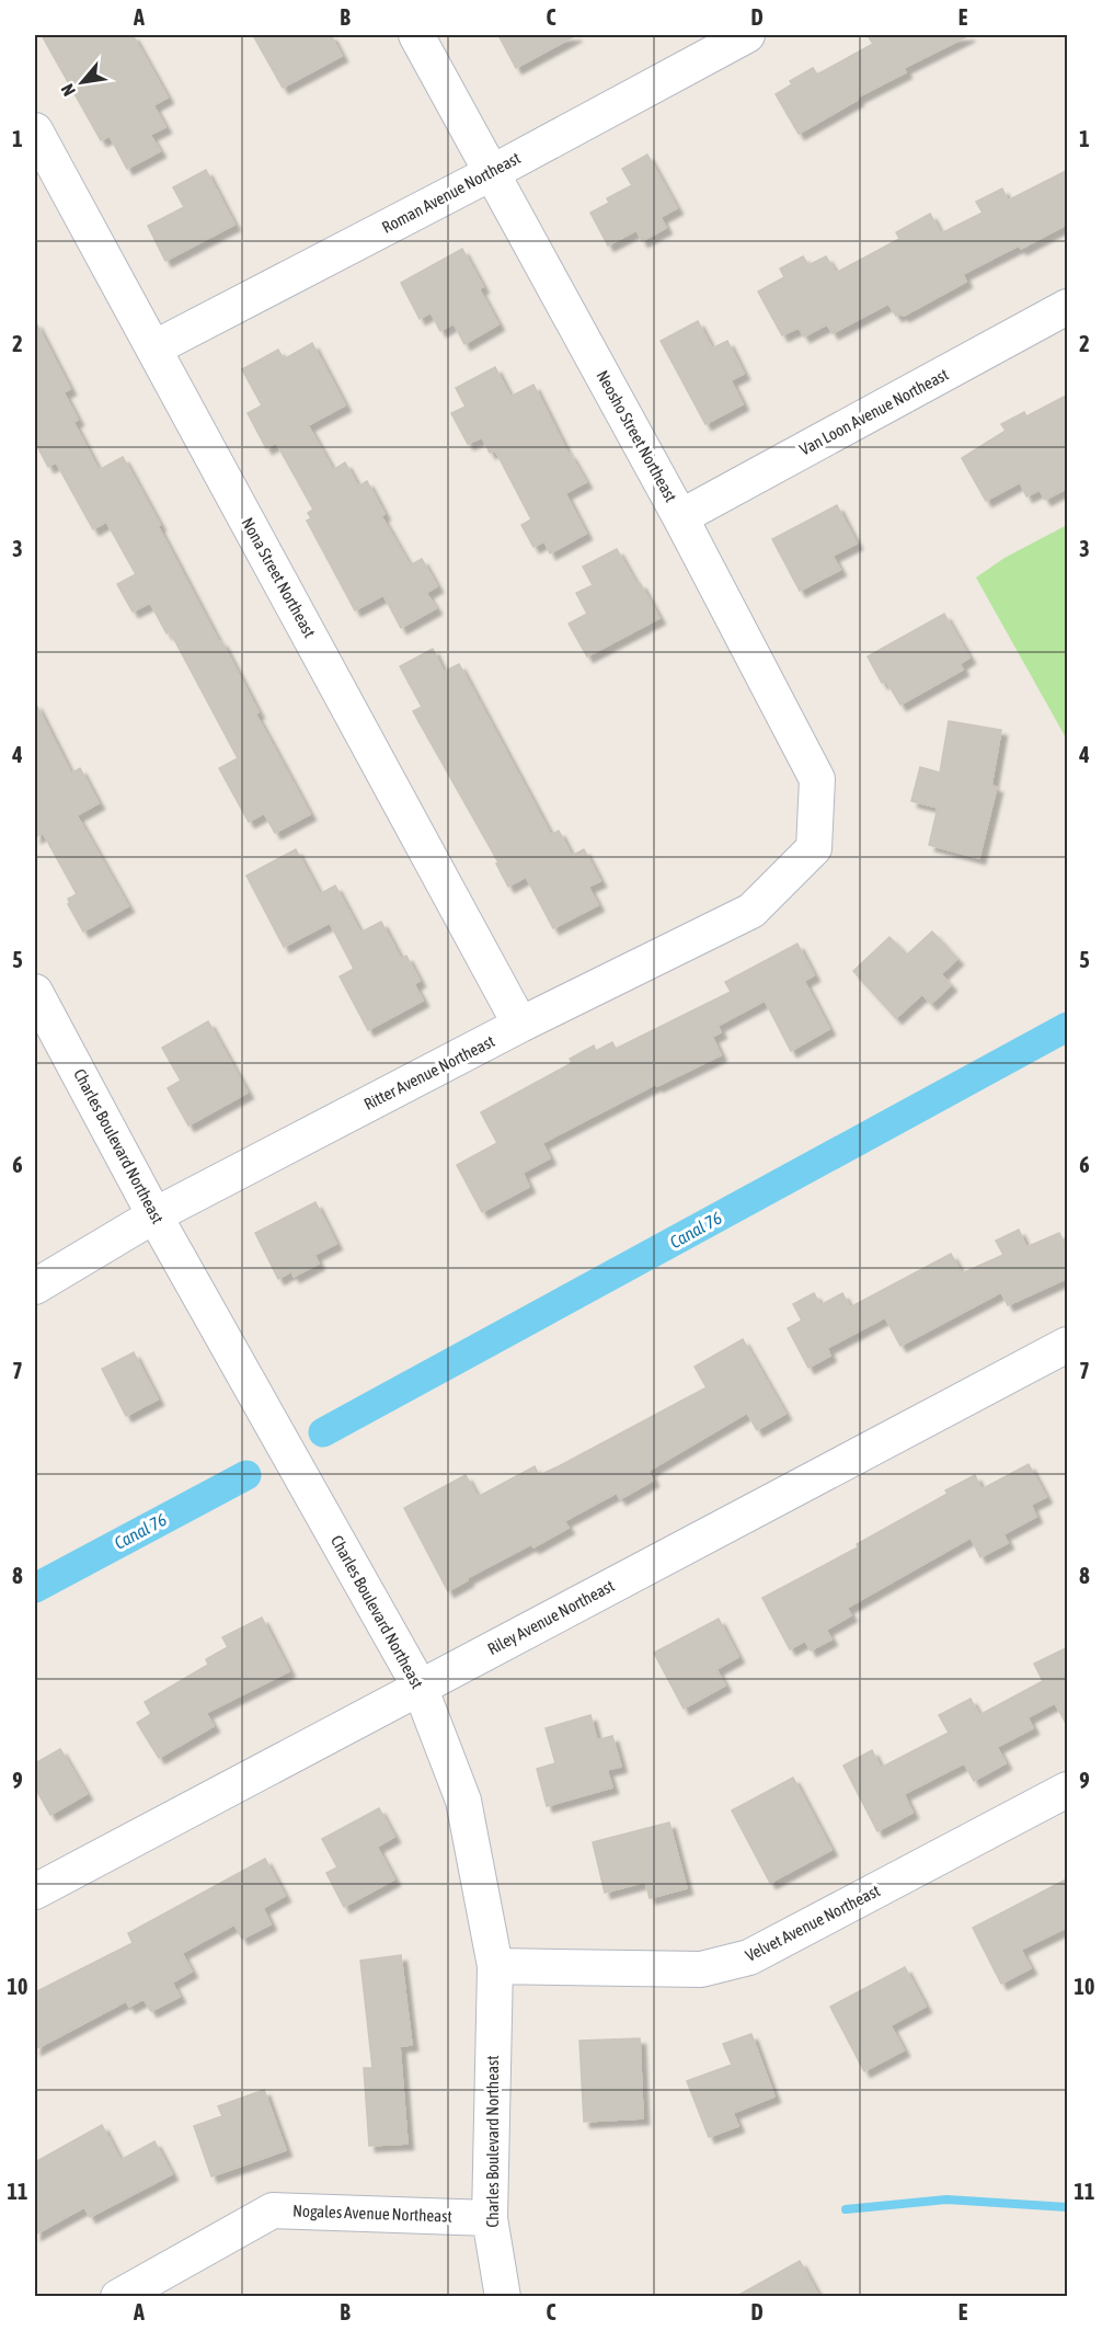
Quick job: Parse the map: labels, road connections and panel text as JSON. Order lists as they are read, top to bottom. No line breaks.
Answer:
{"streets":{"street":["Roman Avenue Northeast","Van Loon Avenue Northeast","Neosho Street Northeast","Nona Street Northeast","Ritter Avenue Northeast","Charles Boulevard Northeast","Riley Avenue Northeast","Velvet Avenue Northeast","Nogales Avenue Northeast"]},"crossings":[["Roman Avenue Northeast","Neosho Street Northeast"],["Roman Avenue Northeast","Nona Street Northeast"],["Van Loon Avenue Northeast","Neosho Street Northeast"],["Neosho Street Northeast","Ritter Avenue Northeast"],["Nona Street Northeast","Ritter Avenue Northeast"],["Ritter Avenue Northeast","Charles Boulevard Northeast"],["Charles Boulevard Northeast","Riley Avenue Northeast"],["Charles Boulevard Northeast","Velvet Avenue Northeast"],["Charles Boulevard Northeast","Nogales Avenue Northeast"]],"water":["Canal 76"],"north":"bottom left","grid":{"columns":["A","B","C","D","E"],"rows":["1","2","3","4","5","6","7","8","9","10","11"]}}
